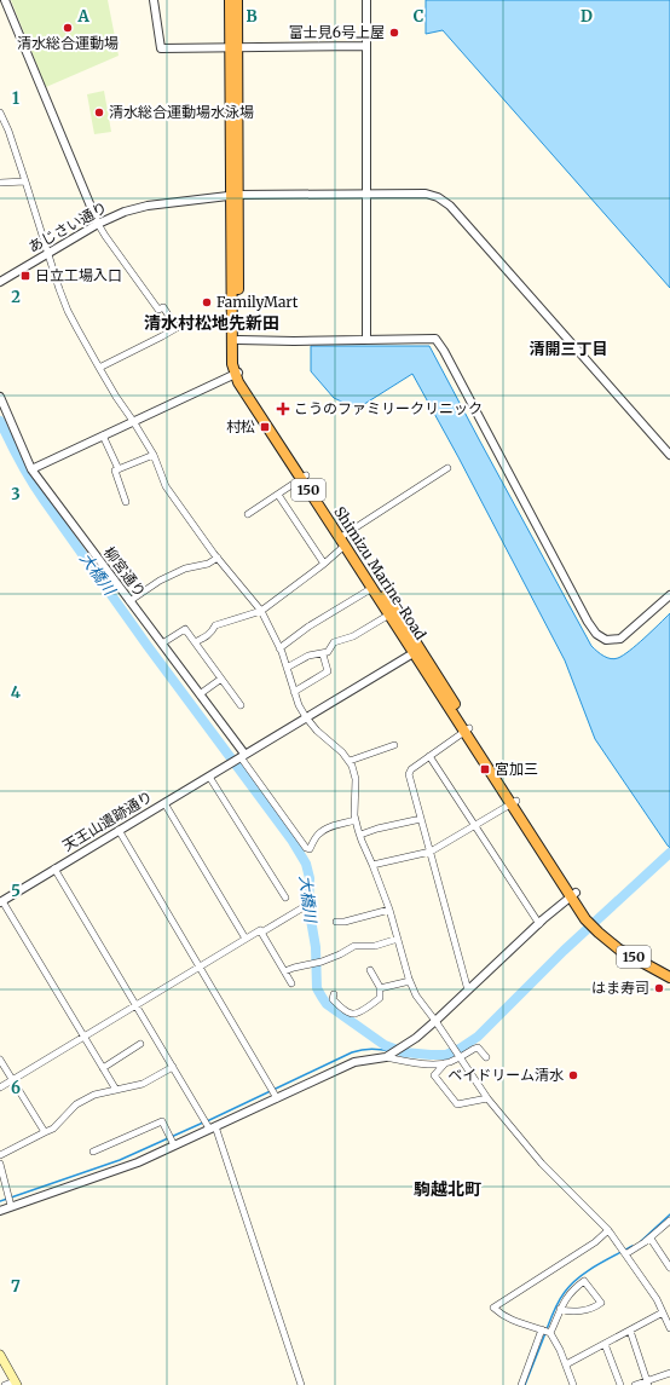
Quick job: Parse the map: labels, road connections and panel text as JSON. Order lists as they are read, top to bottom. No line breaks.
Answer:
{"streets":{"highway":["150","Shimizu Marine-Road"],"street":["あじさい通り","柳宮通り","天王山遺跡通り"]},"crossings":[["あじさい通り","Shimizu Marine-Road"],["柳宮通り","天王山遺跡通り"]],"districts":["清水村松地先新田","清開三丁目","駒越北町"],"water":["大橋川"],"places":{"other":["清水総合運動場","富士見6号上屋","清水総合運動場水泳場","FamilyMart","はま寿司","ベイドリーム清水"],"transit":["日立工場入口","村松","宮加三"],"health":["こうのファミリークリニック"]},"grid":{"columns":["A","B","C","D"],"rows":["1","2","3","4","5","6","7"]}}
